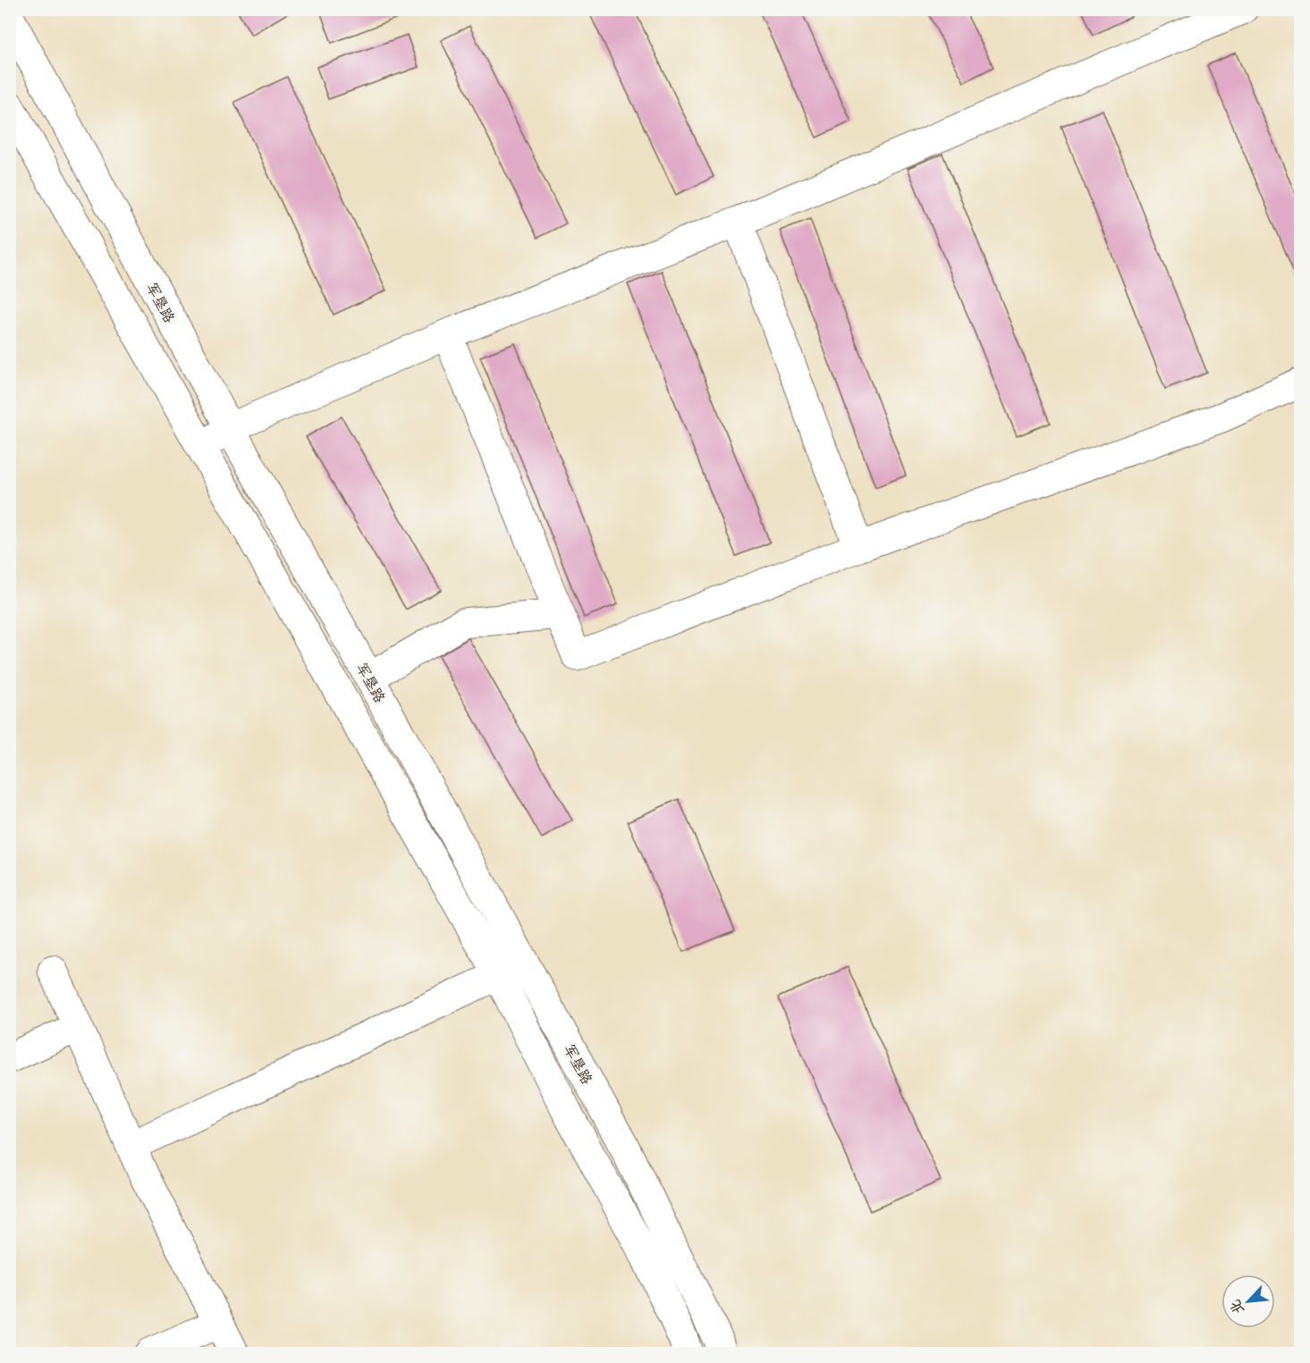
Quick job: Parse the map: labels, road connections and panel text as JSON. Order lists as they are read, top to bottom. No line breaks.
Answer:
{"streets":{"street":["军垦路"]},"north":"bottom left"}
